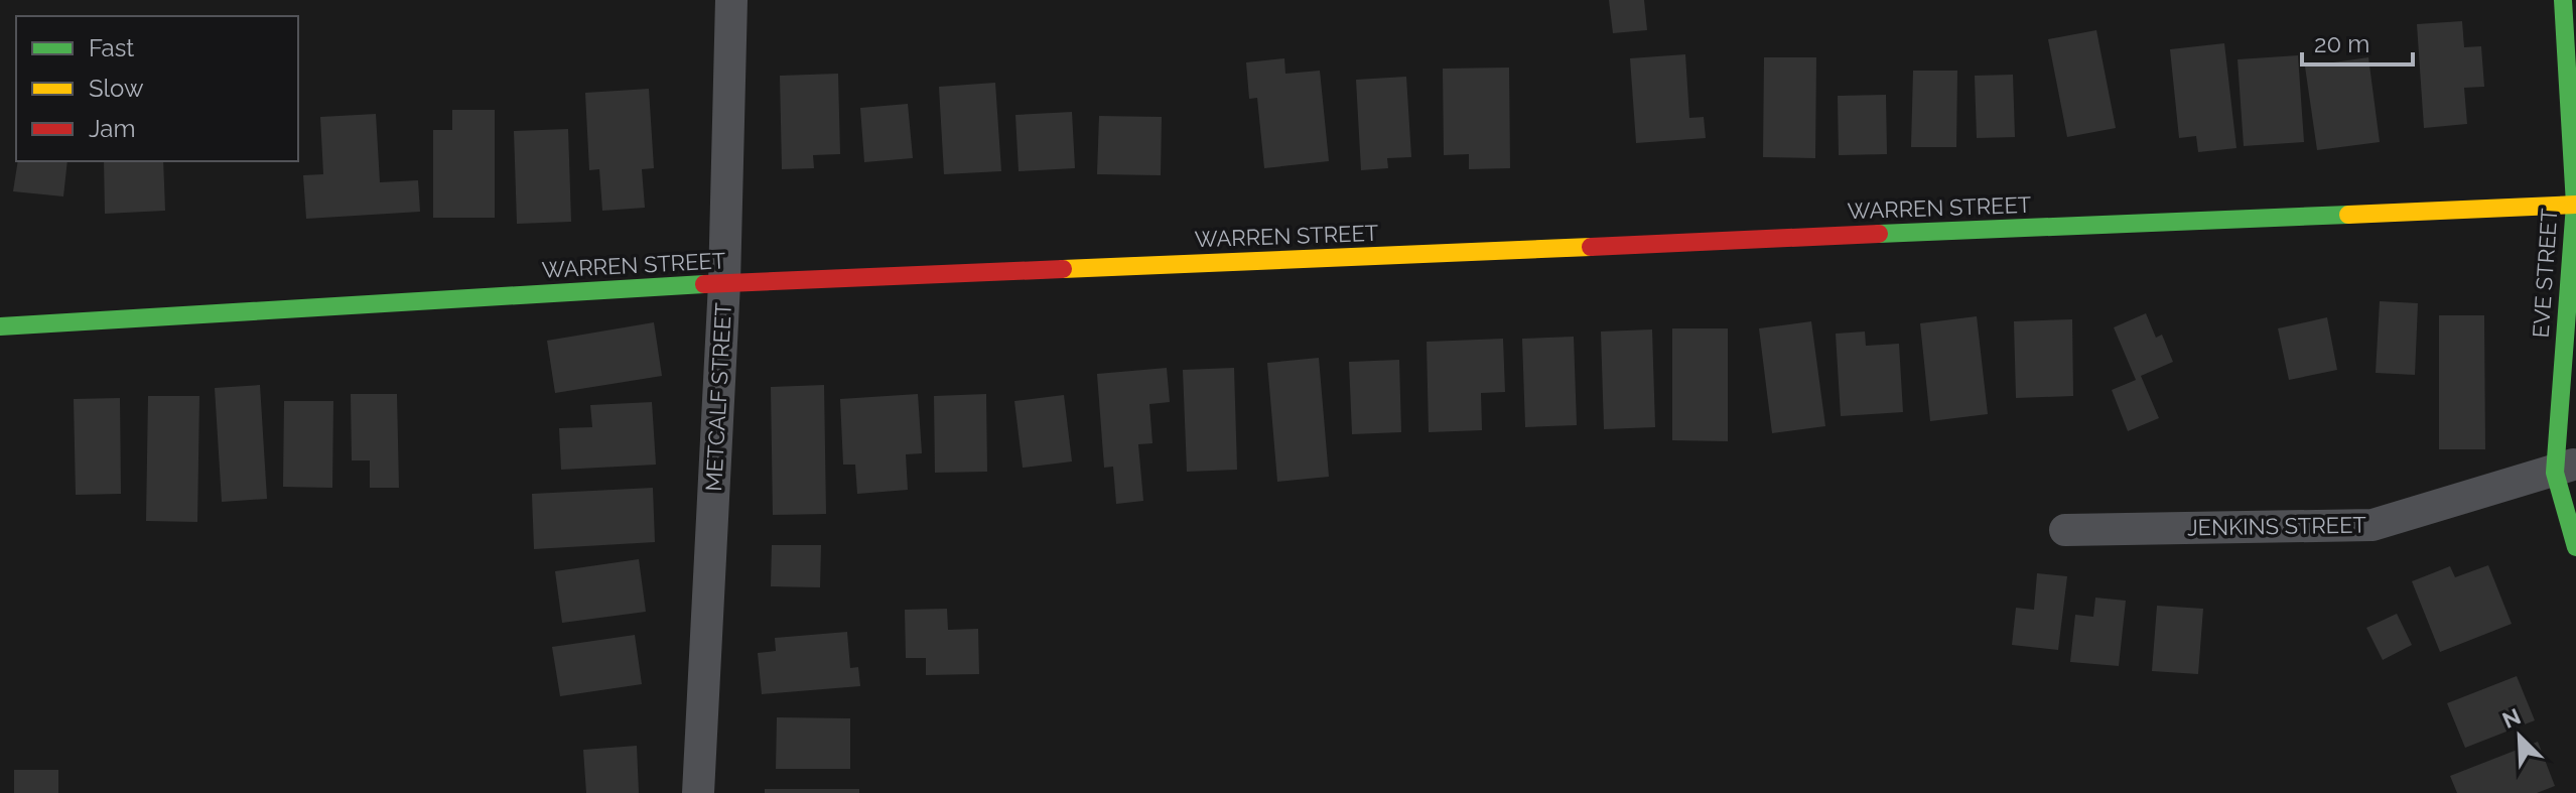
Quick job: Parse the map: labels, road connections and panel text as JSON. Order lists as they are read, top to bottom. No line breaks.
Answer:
{"streets":{"street":["WARREN STREET","EVE STREET","METCALF STREET","JENKINS STREET"]},"crossings":[["WARREN STREET","EVE STREET"],["WARREN STREET","METCALF STREET"],["EVE STREET","JENKINS STREET"]],"legend":["Fast","Slow","Jam"],"scale_bar":"20 m","north":"top left"}
